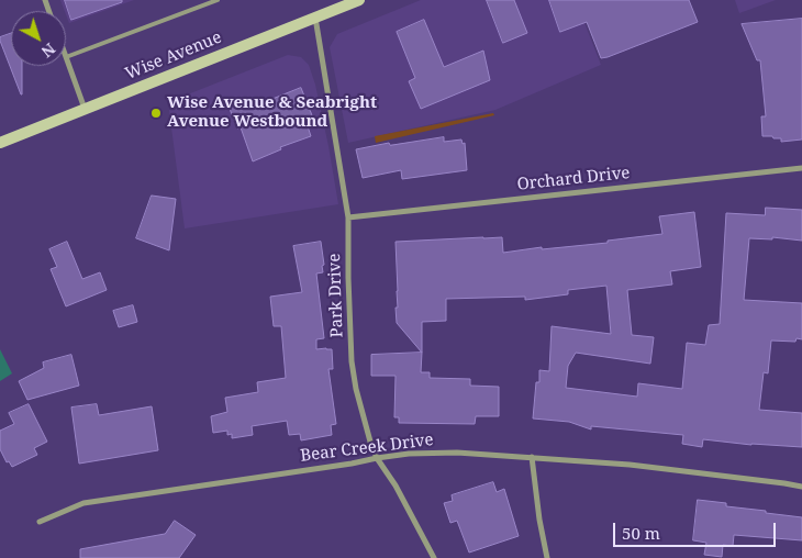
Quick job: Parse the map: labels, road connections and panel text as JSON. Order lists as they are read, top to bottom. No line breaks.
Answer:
{"streets":{"main road":["Wise Avenue"],"street":["Orchard Drive","Park Drive","Bear Creek Drive"]},"crossings":[["Wise Avenue","Park Drive"],["Orchard Drive","Park Drive"],["Park Drive","Bear Creek Drive"]],"places":["Wise Avenue & Seabright Avenue Westbound"],"scale_bar":"50 m","north":"bottom right"}
